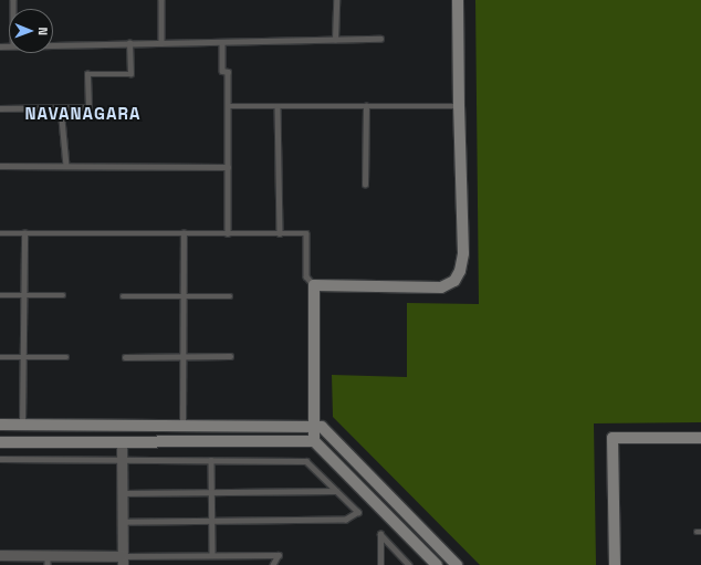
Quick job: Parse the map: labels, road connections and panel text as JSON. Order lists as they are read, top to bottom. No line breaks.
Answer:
{"districts":["NAVANAGARA"],"north":"right"}
